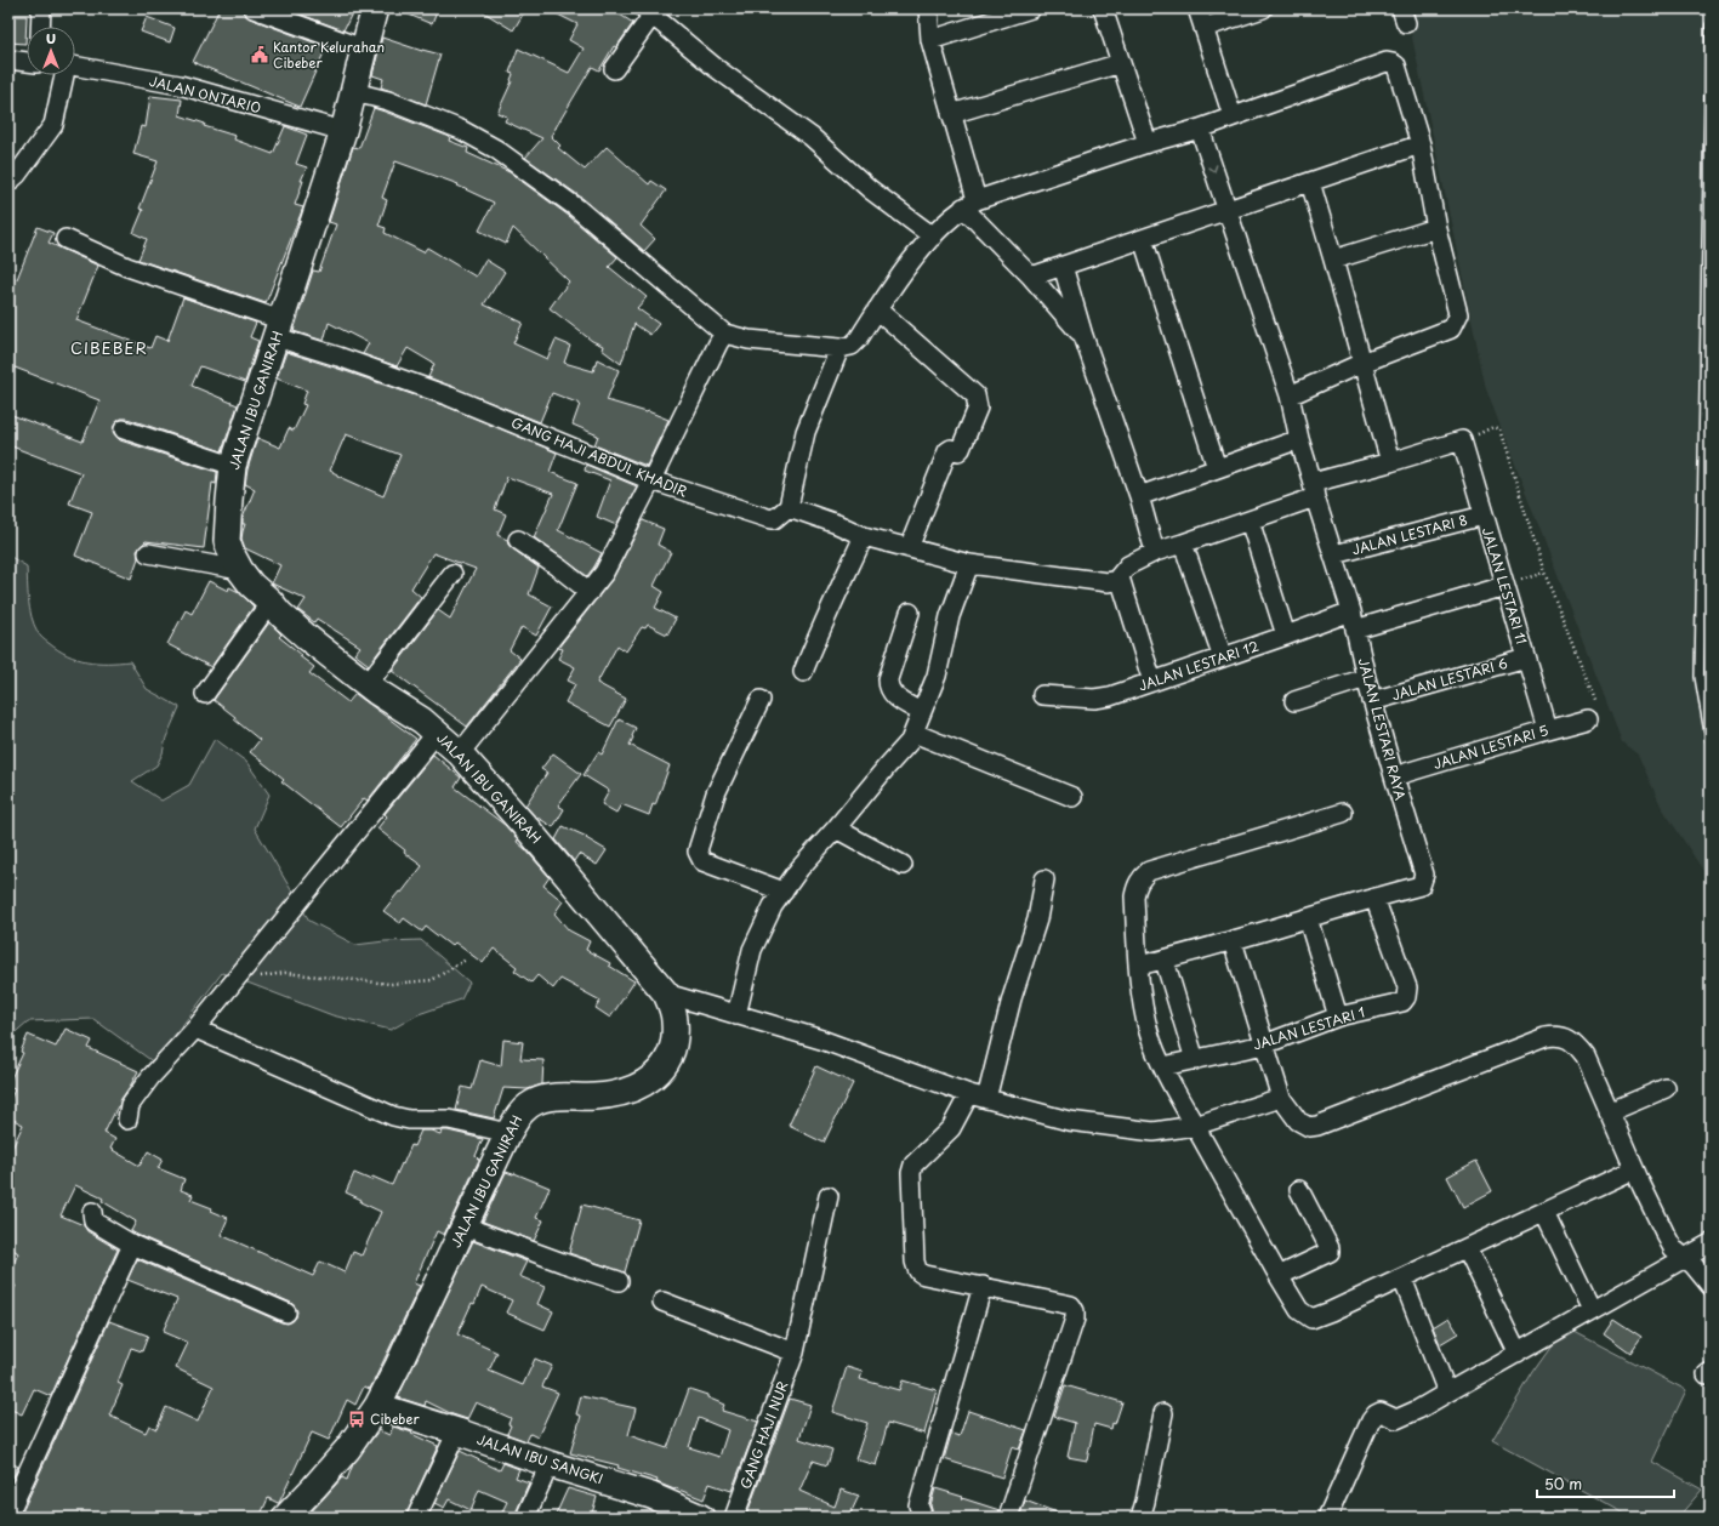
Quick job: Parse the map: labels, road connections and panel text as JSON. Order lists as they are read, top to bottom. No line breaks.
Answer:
{"streets":{"main road":["JALAN IBU GANIRAH","JALAN IBU SANGKI"],"street":["JALAN ONTARIO","GANG HAJI ABDUL KHADIR","JALAN LESTARI 8","JALAN LESTARI 11","JALAN LESTARI 12","JALAN LESTARI 6","JALAN LESTARI RAYA","JALAN LESTARI 5","JALAN LESTARI 1","GANG HAJI NUR"]},"crossings":[["JALAN ONTARIO","JALAN IBU GANIRAH"],["JALAN IBU GANIRAH","GANG HAJI ABDUL KHADIR"],["JALAN IBU GANIRAH","JALAN IBU SANGKI"],["JALAN LESTARI 8","JALAN LESTARI 11"],["JALAN LESTARI 8","JALAN LESTARI RAYA"],["JALAN LESTARI 11","JALAN LESTARI 6"],["JALAN LESTARI 11","JALAN LESTARI 5"],["JALAN LESTARI 12","JALAN LESTARI RAYA"],["JALAN LESTARI 6","JALAN LESTARI RAYA"],["JALAN LESTARI RAYA","JALAN LESTARI 5"],["JALAN LESTARI RAYA","JALAN LESTARI 1"]],"districts":["CIBEBER"],"places":{"public building":["Kantor Kelurahan Cibeber"],"bus stop":["Cibeber"]},"scale_bar":"50 m","north":"top"}
